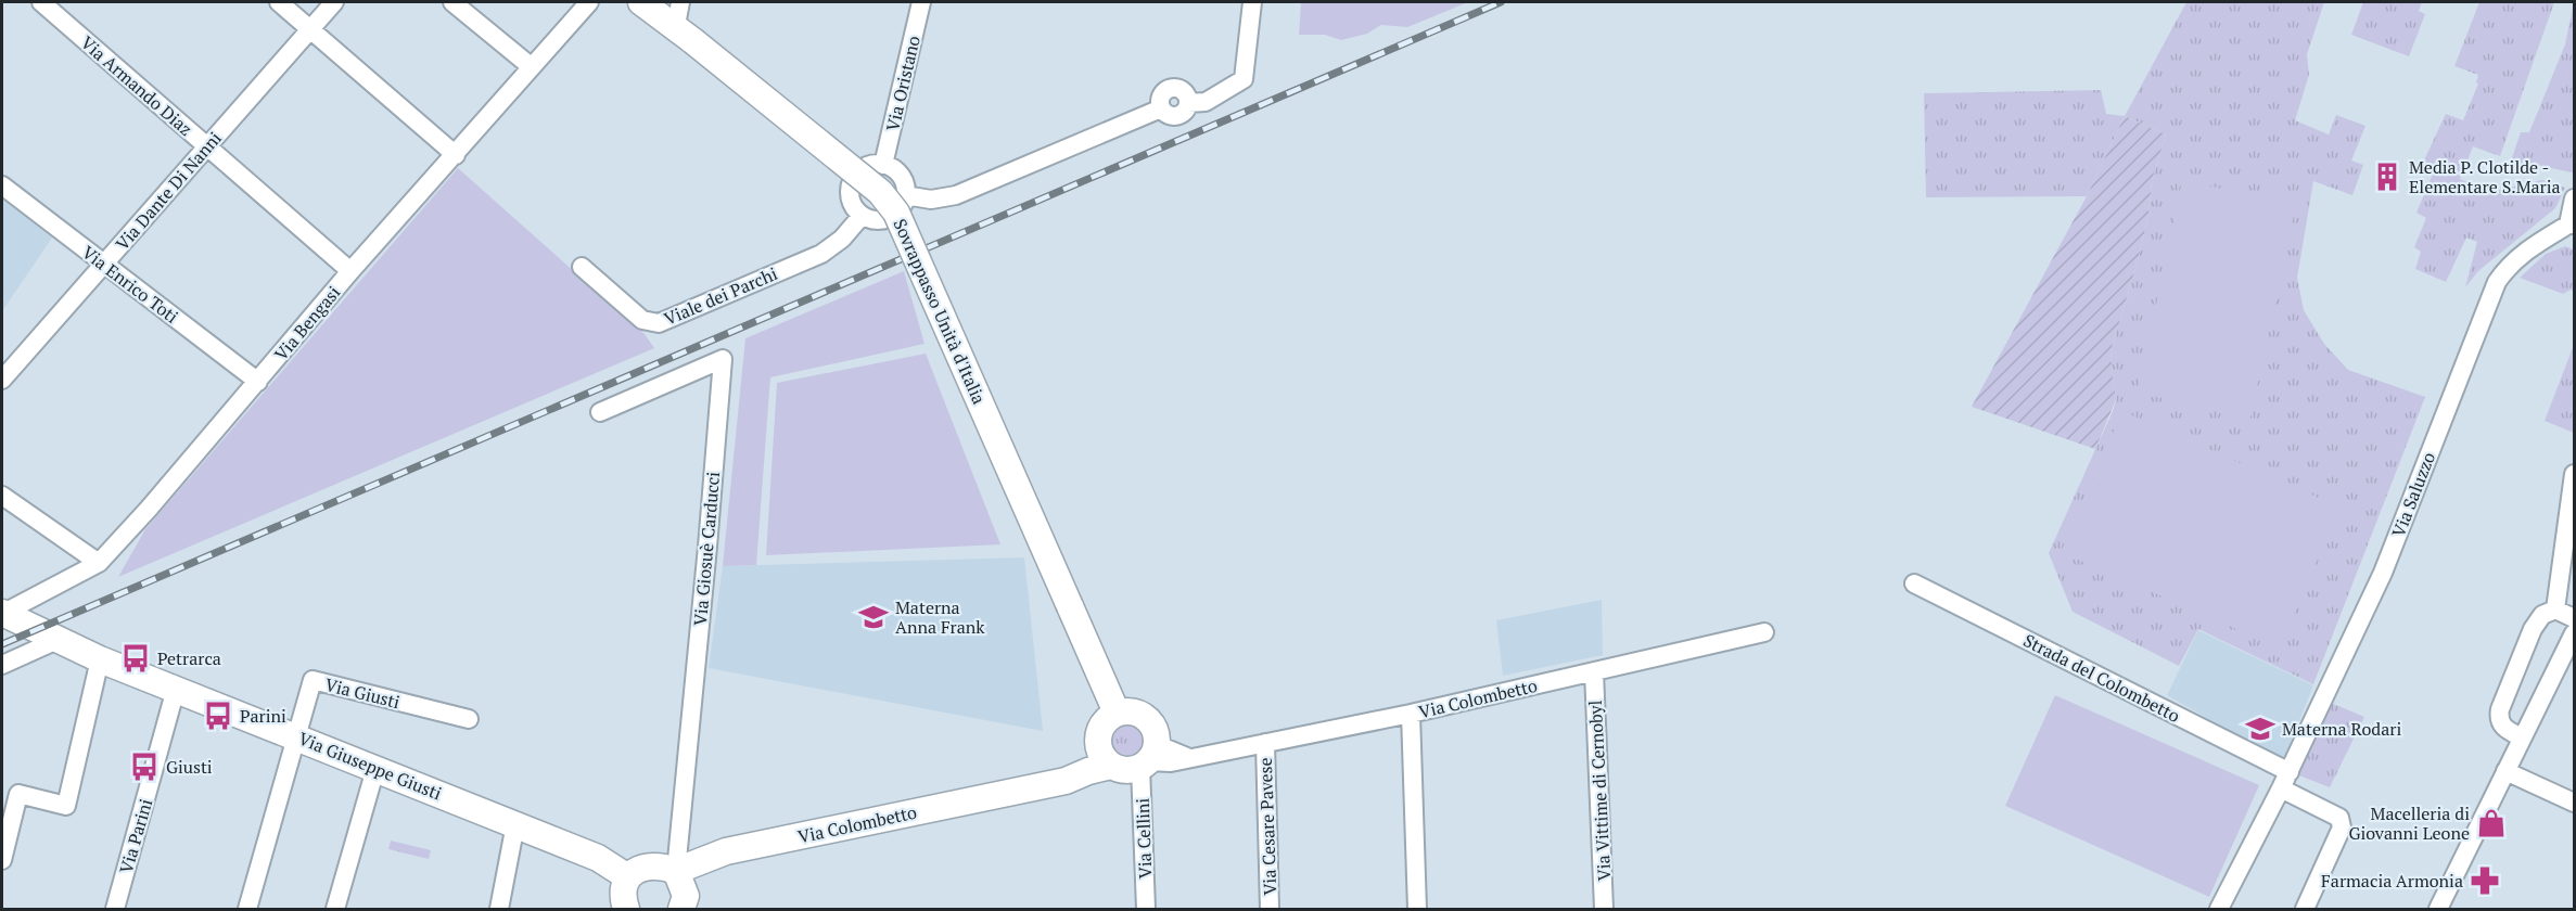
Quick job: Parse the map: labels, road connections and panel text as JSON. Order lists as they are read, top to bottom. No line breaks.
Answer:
{"streets":{"street":["Via Oristano","Via Armando Diaz","Via Dante Di Nanni","Via Enrico Toti","Viale dei Parchi","Sovrappasso Unità d'Italia","Via Bengasi","Via Saluzzo","Via Giosuè Carducci","Strada del Colombetto","Via Giusti","Via Colombetto","Via Giuseppe Giusti","Via Vittime di Cernobyl","Via Cesare Pavese","Via Parini","Via Cellini"]},"crossings":[["Via Oristano","Viale dei Parchi"],["Via Armando Diaz","Via Dante Di Nanni"],["Via Armando Diaz","Via Bengasi"],["Via Dante Di Nanni","Via Enrico Toti"],["Via Enrico Toti","Via Bengasi"],["Sovrappasso Unità d'Italia","Via Colombetto"],["Sovrappasso Unità d'Italia","Via Cellini"],["Via Bengasi","Via Giuseppe Giusti"],["Via Saluzzo","Strada del Colombetto"],["Via Giosuè Carducci","Via Colombetto"],["Via Giusti","Via Giuseppe Giusti"],["Via Colombetto","Via Vittime di Cernobyl"],["Via Colombetto","Via Cesare Pavese"],["Via Colombetto","Via Cellini"],["Via Giuseppe Giusti","Via Parini"]],"places":{"building":["Media P. Clotilde - Elementare S.Maria"],"school or university":["Materna Anna Frank","Materna Rodari"],"bus stop":["Petrarca","Parini","Giusti"],"shop":["Macelleria di Giovanni Leone"],"pharmacy":["Farmacia Armonia"]}}
